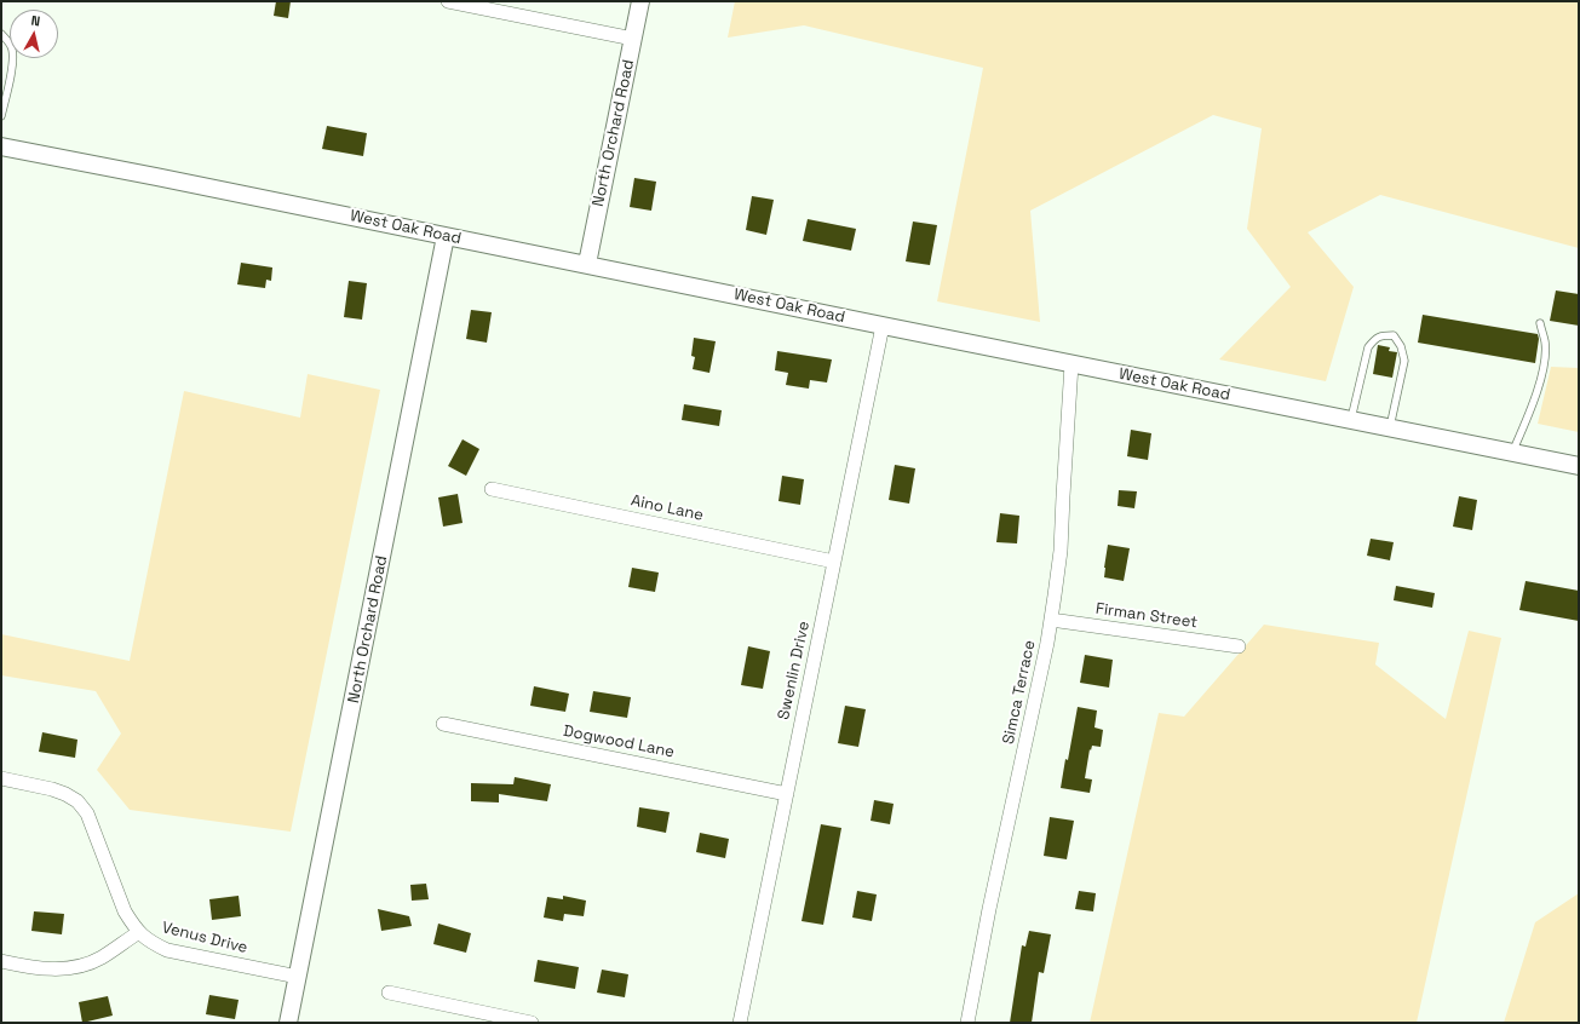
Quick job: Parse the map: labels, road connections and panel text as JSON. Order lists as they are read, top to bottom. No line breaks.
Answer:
{"streets":{"street":["North Orchard Road","West Oak Road","Aino Lane","Firman Street","Swenlin Drive","Simca Terrace","Dogwood Lane","Venus Drive"]},"crossings":[["North Orchard Road","West Oak Road"],["North Orchard Road","Venus Drive"],["West Oak Road","Swenlin Drive"],["West Oak Road","Simca Terrace"],["Aino Lane","Swenlin Drive"],["Firman Street","Simca Terrace"],["Swenlin Drive","Dogwood Lane"]],"north":"top"}
